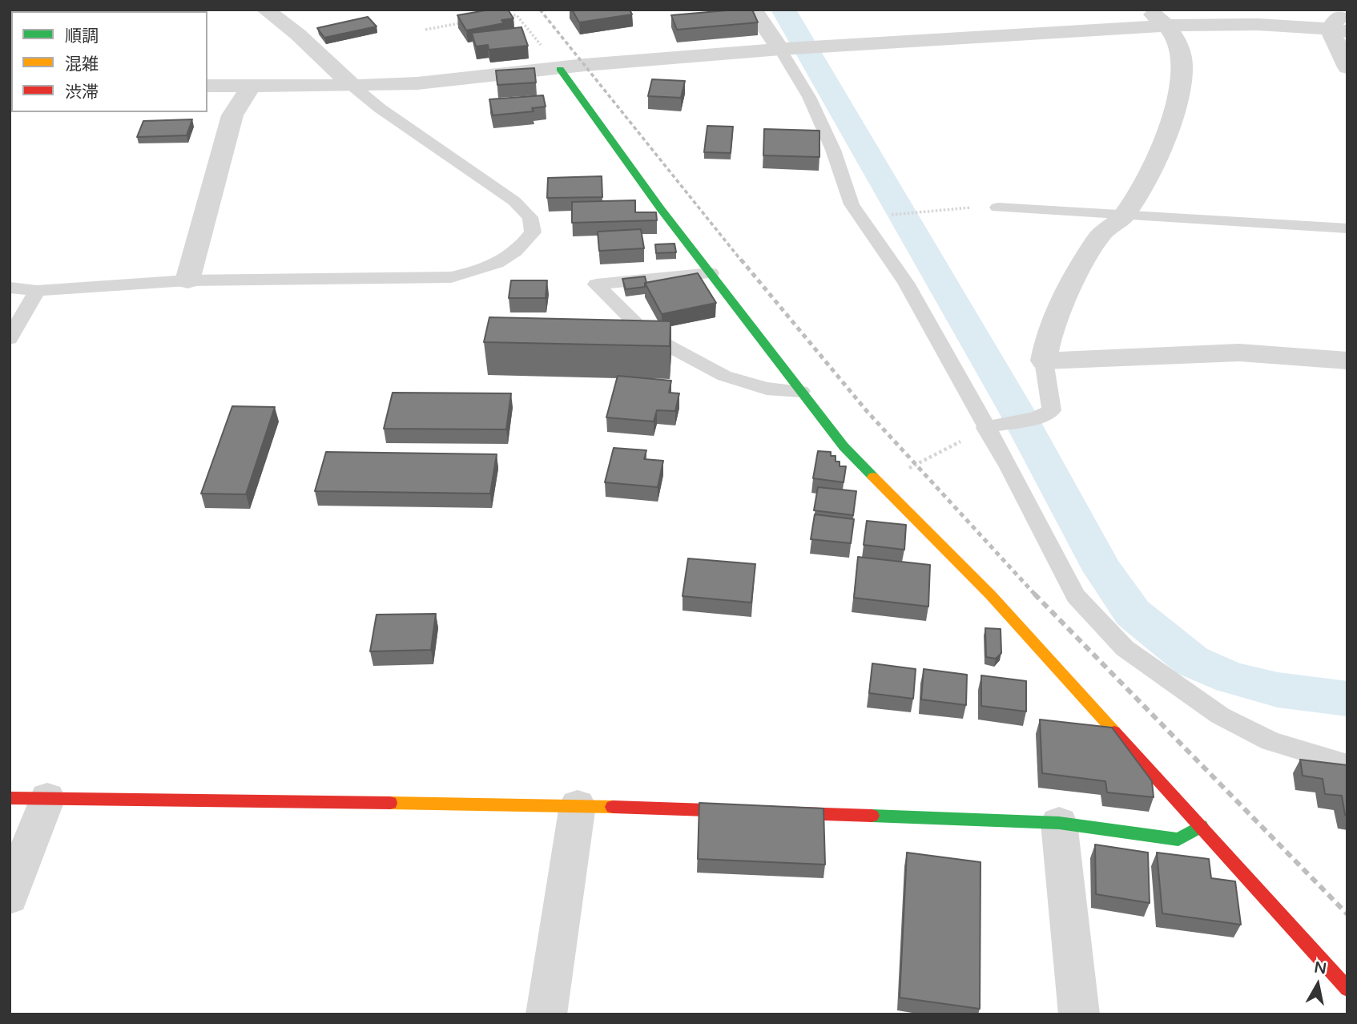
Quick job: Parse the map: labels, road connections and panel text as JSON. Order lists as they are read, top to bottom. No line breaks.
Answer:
{"legend":["順調","混雑","渋滞"],"north":"top"}
